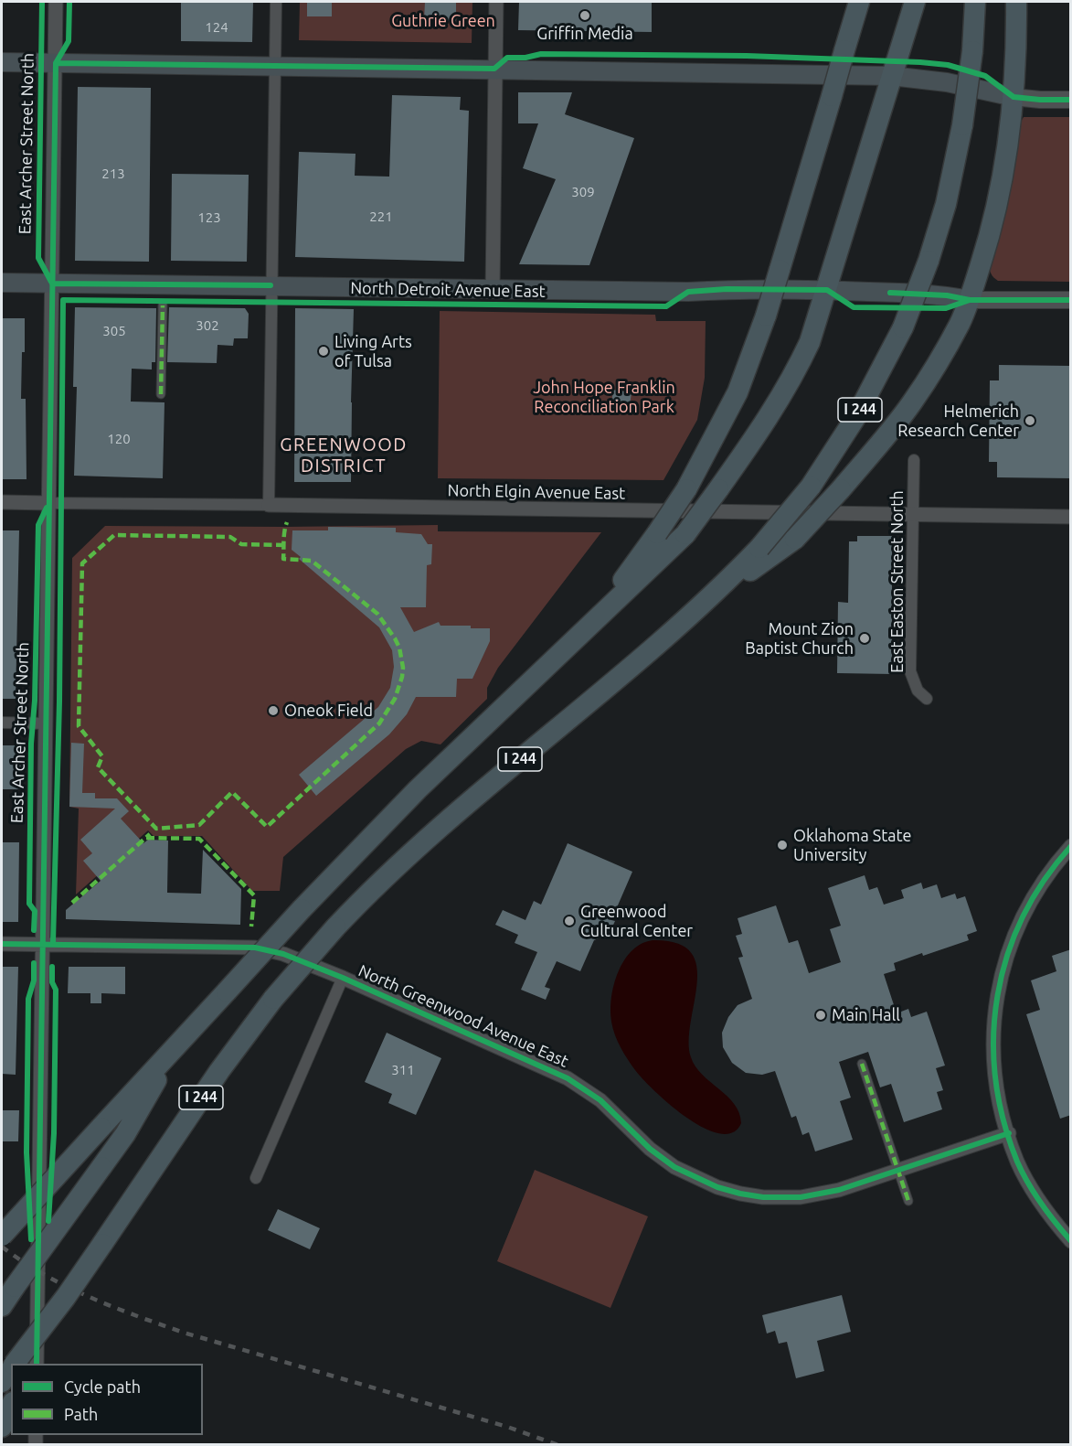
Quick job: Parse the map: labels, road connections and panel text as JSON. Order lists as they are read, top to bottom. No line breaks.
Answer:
{"streets":{"highway":["I 244"],"main road":["North Detroit Avenue East"],"street":["East Archer Street North","North Elgin Avenue East","East Easton Street North","North Greenwood Avenue East"]},"crossings":[["East Archer Street North","North Detroit Avenue East"],["East Archer Street North","North Elgin Avenue East"],["East Archer Street North","North Greenwood Avenue East"],["North Elgin Avenue East","East Easton Street North"]],"districts":["GREENWOOD DISTRICT"],"parks":["Guthrie Green","John Hope Franklin Reconciliation Park"],"places":["Griffin Media","Living Arts of Tulsa","Helmerich Research Center","Mount Zion Baptist Church","Oneok Field","Oklahoma State University","Greenwood Cultural Center","Main Hall"],"house_numbers":["124","213","309","221","123","302","305","120","311"],"legend":["Cycle path","Path"]}
